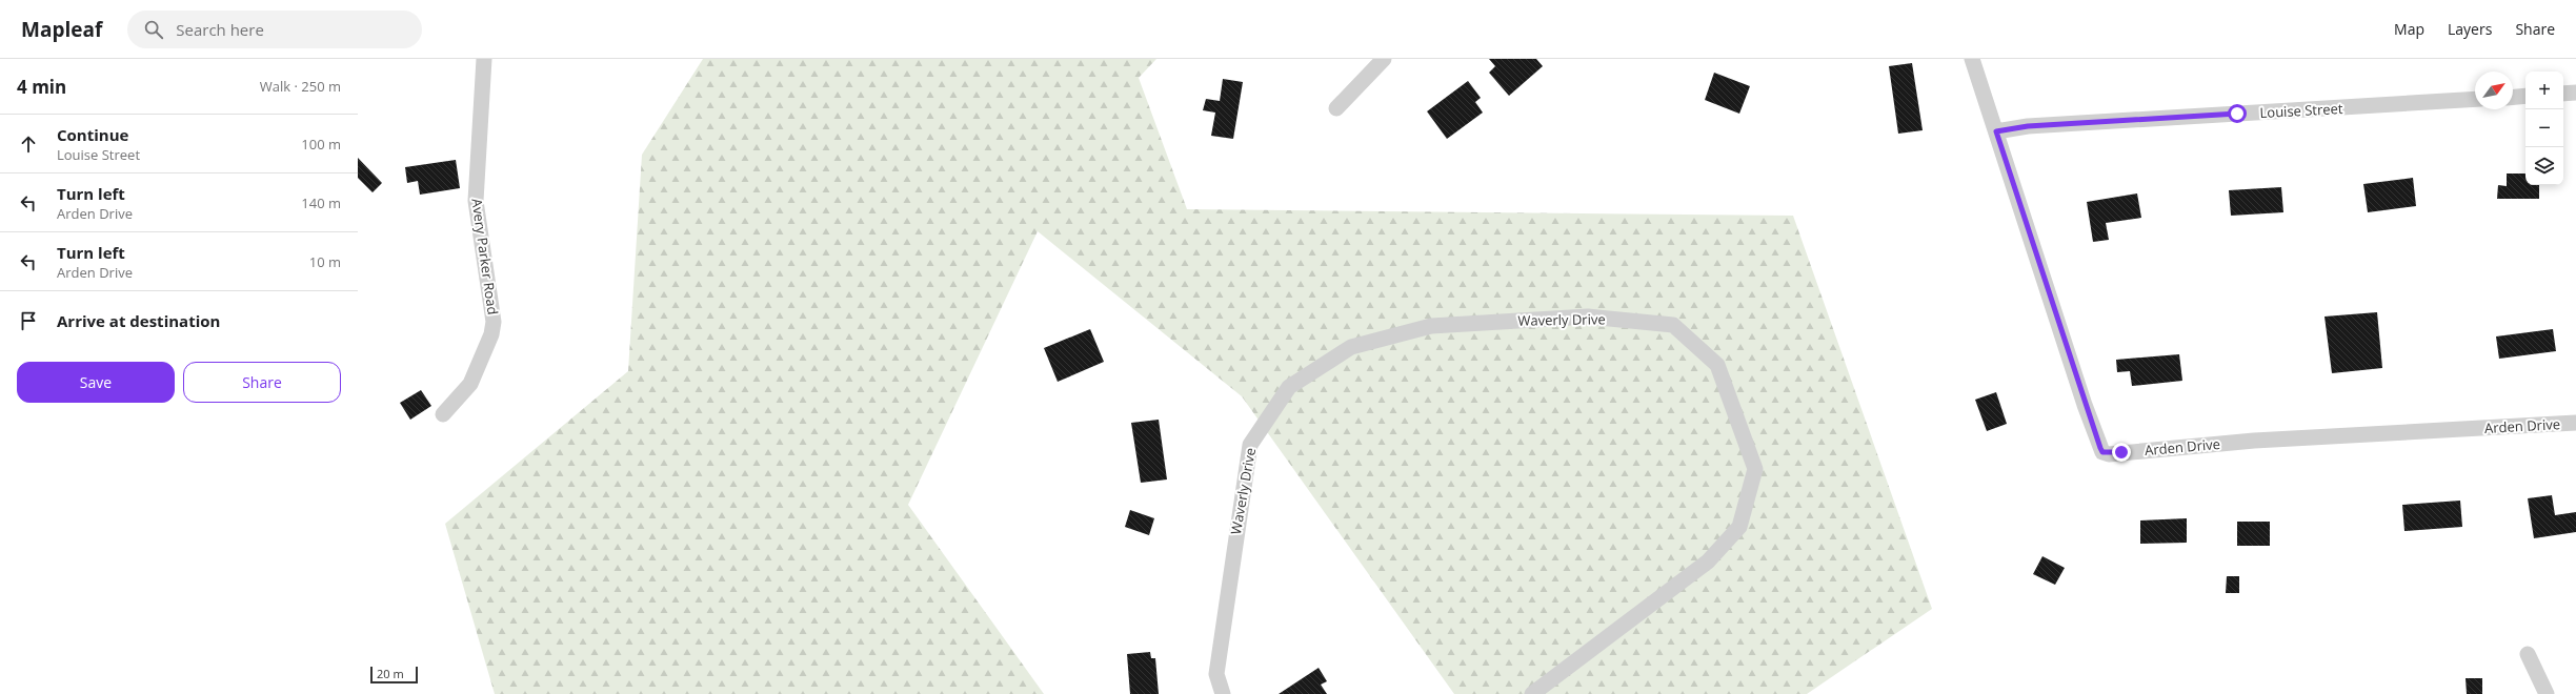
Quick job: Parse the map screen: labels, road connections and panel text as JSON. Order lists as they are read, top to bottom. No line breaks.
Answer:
{"streets":{"street":["Louise Street","Avery Parker Road","Waverly Drive","Arden Drive"]},"crossings":[["Louise Street","Arden Drive"]],"scale_bar":"20 m","north":"top right","page":{"header":"Mapleaf","search":"Search here","nav":["Map","Layers","Share"],"heading":["4 min","Walk · 250 m"],"map_buttons":["+","−"],"list":[["Continue","Louise Street","100 m"],["Turn left","Arden Drive","140 m"],["Turn left","Arden Drive","10 m"],"Arrive at destination"],"buttons":["Save","Share"],"scale":"20 m"}}
